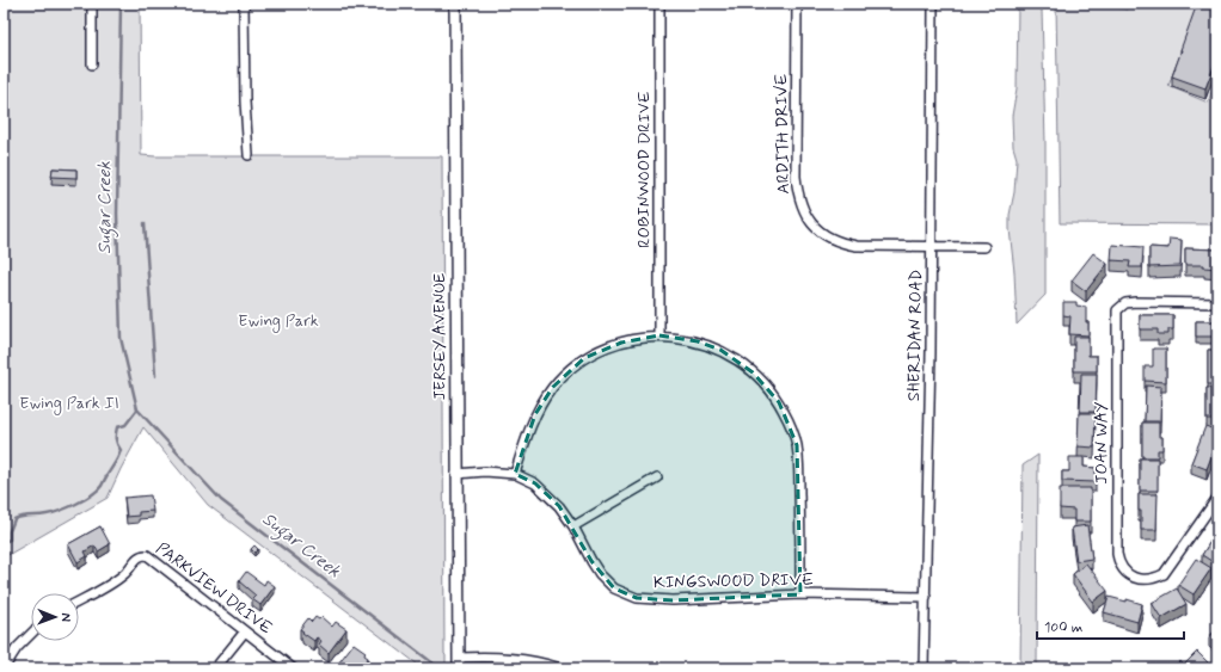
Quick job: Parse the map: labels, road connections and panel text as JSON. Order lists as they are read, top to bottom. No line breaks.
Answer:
{"streets":{"street":["ARDITH DRIVE","ROBINWOOD DRIVE","SHERIDAN ROAD","JERSEY AVENUE","JOAN WAY","KINGSWOOD DRIVE","PARKVIEW DRIVE"]},"crossings":[["ARDITH DRIVE","SHERIDAN ROAD"],["SHERIDAN ROAD","KINGSWOOD DRIVE"],["JERSEY AVENUE","KINGSWOOD DRIVE"]],"water":["Sugar Creek"],"parks":["Ewing Park","Ewing Park II"],"scale_bar":"100 m","north":"right"}
